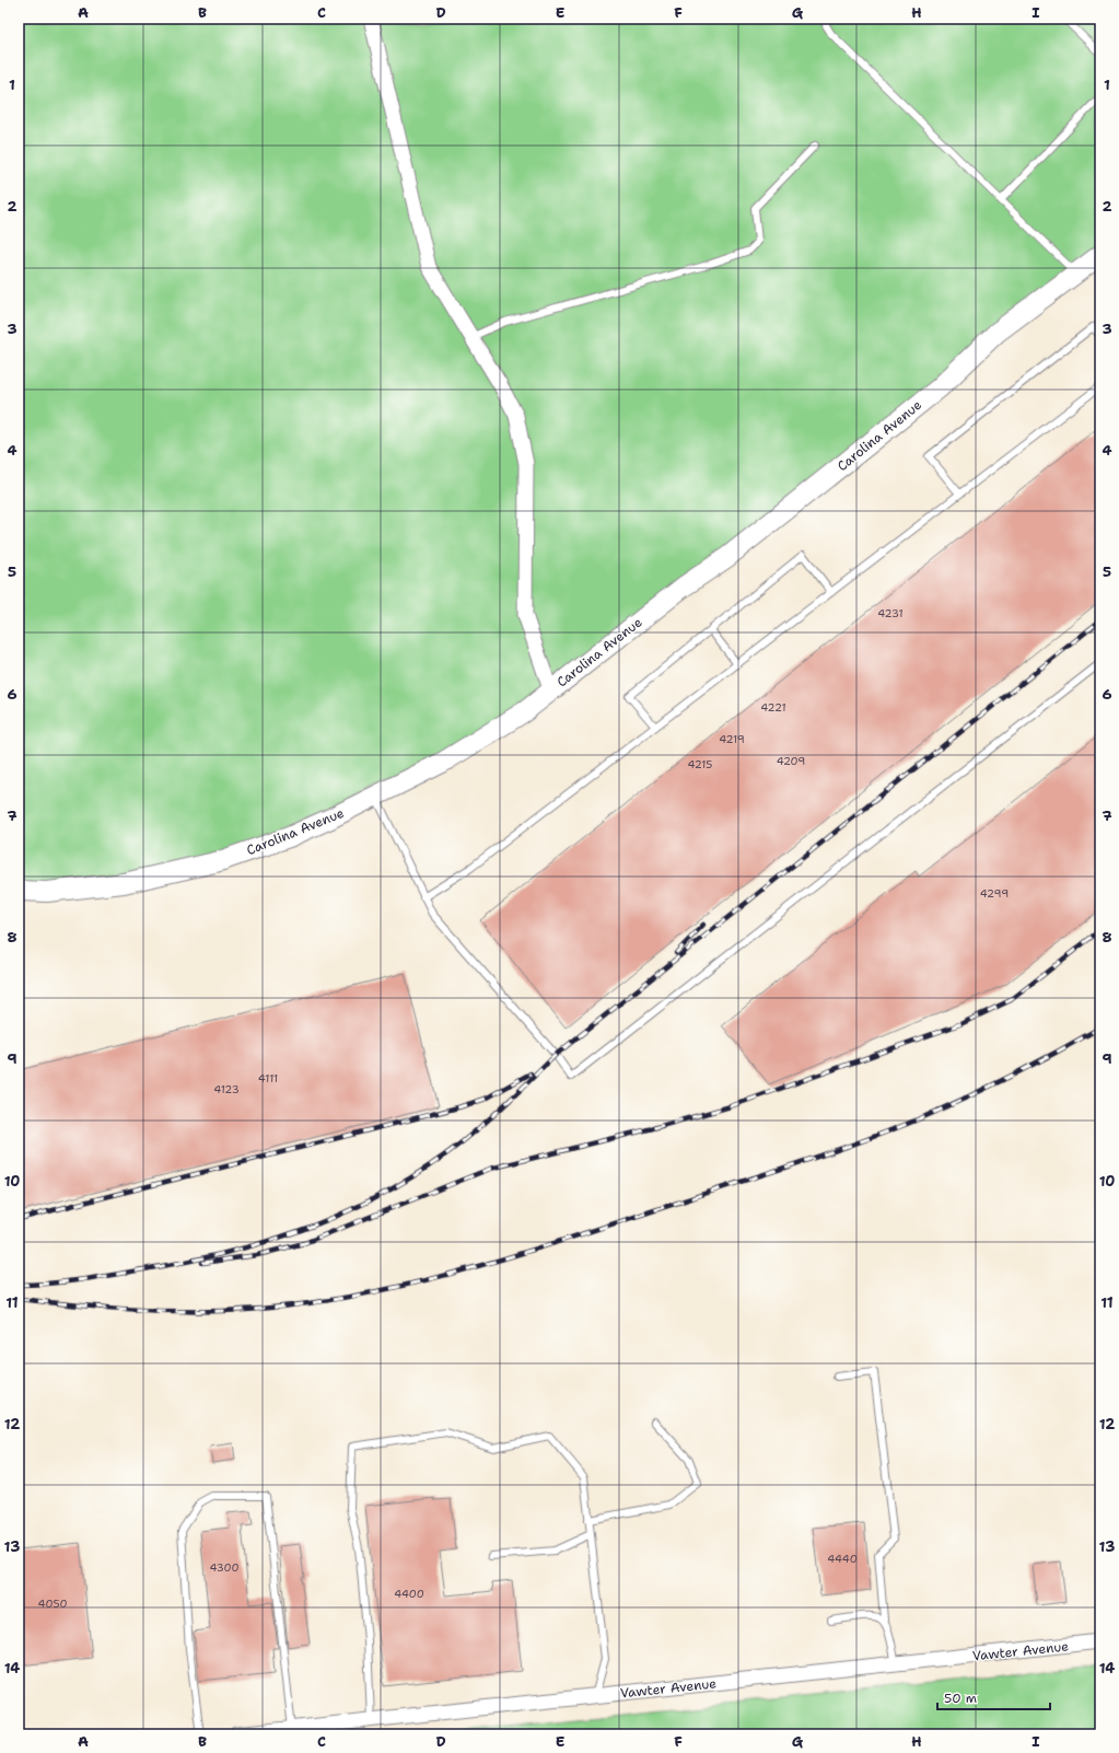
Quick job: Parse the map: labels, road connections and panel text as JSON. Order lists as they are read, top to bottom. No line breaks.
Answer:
{"streets":{"street":["Carolina Avenue","Vawter Avenue"]},"house_numbers":["4231","4221","4219","4209","4215","4299","4111","4123","4440","4300","4400","4050"],"scale_bar":"50 m","grid":{"columns":["A","B","C","D","E","F","G","H","I"],"rows":["1","2","3","4","5","6","7","8","9","10","11","12","13","14"]}}
